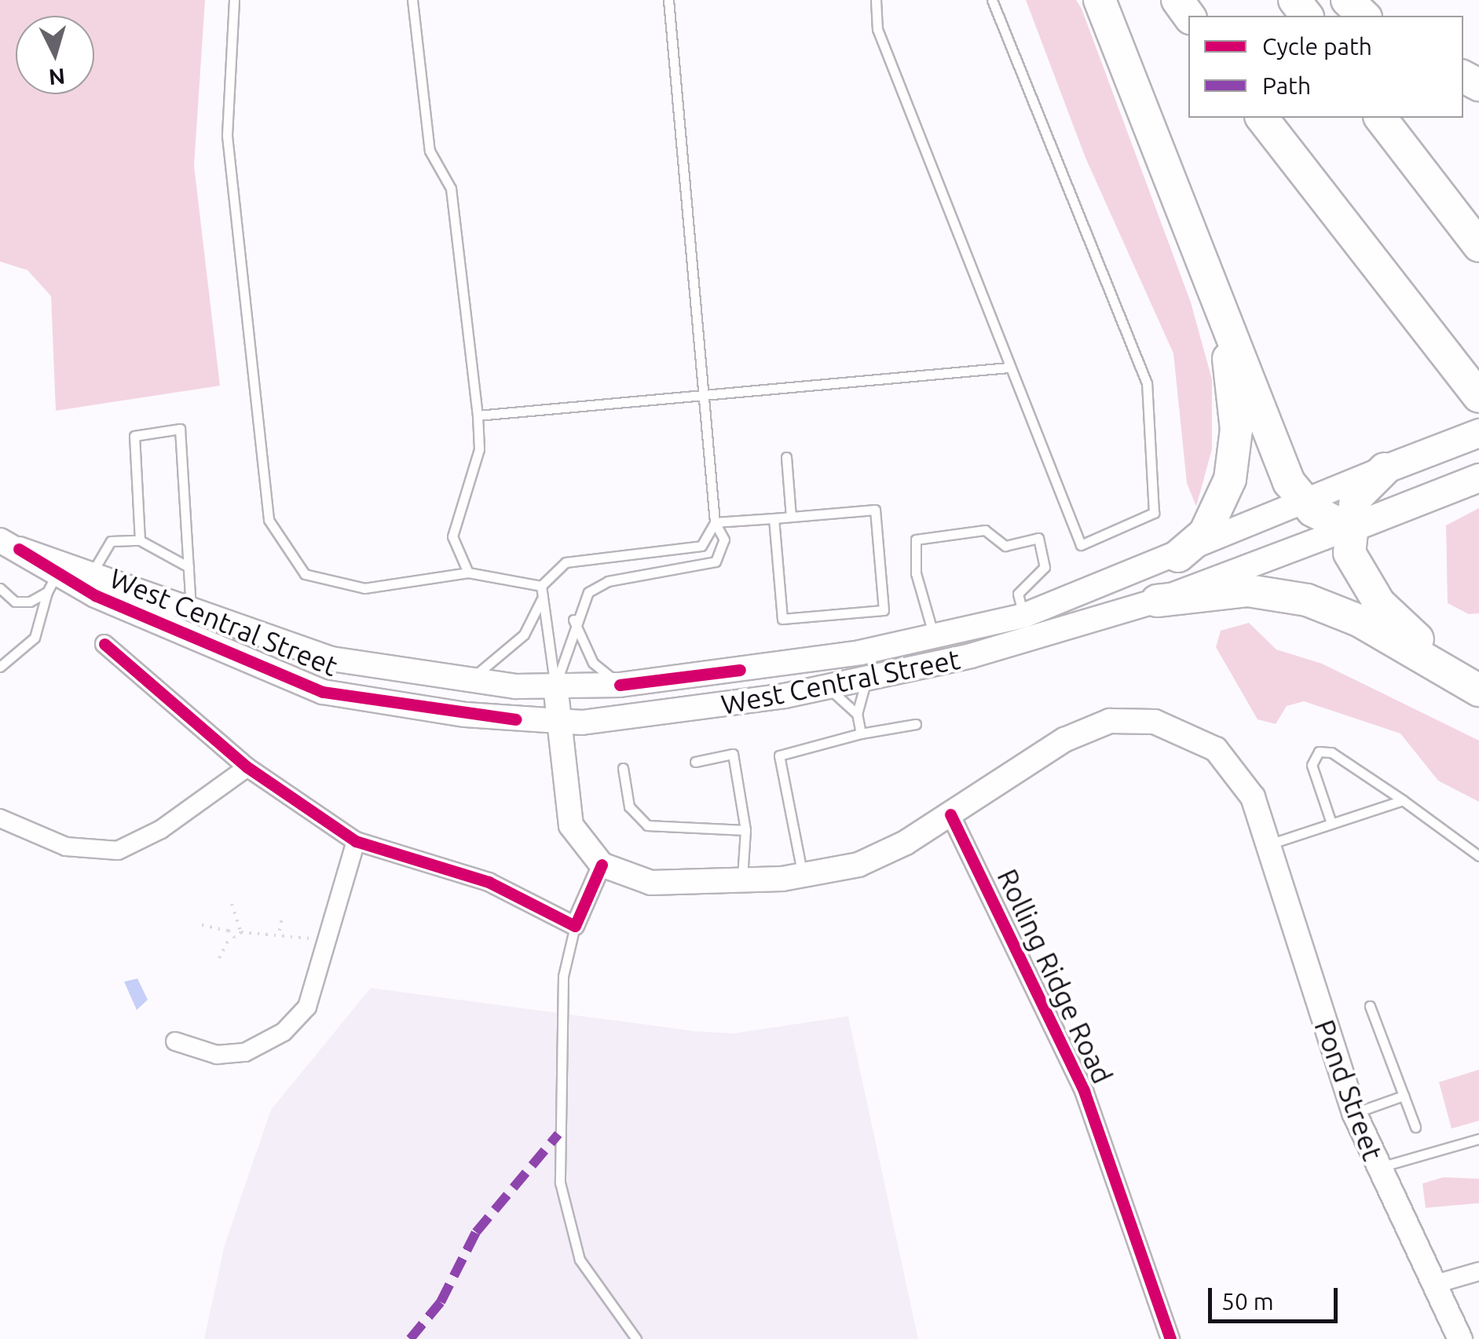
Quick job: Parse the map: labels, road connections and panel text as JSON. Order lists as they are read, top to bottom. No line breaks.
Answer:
{"streets":{"main road":["West Central Street","Pond Street"],"street":["Rolling Ridge Road"]},"crossings":[["Rolling Ridge Road","Pond Street"]],"legend":["Cycle path","Path"],"scale_bar":"50 m","north":"bottom"}
